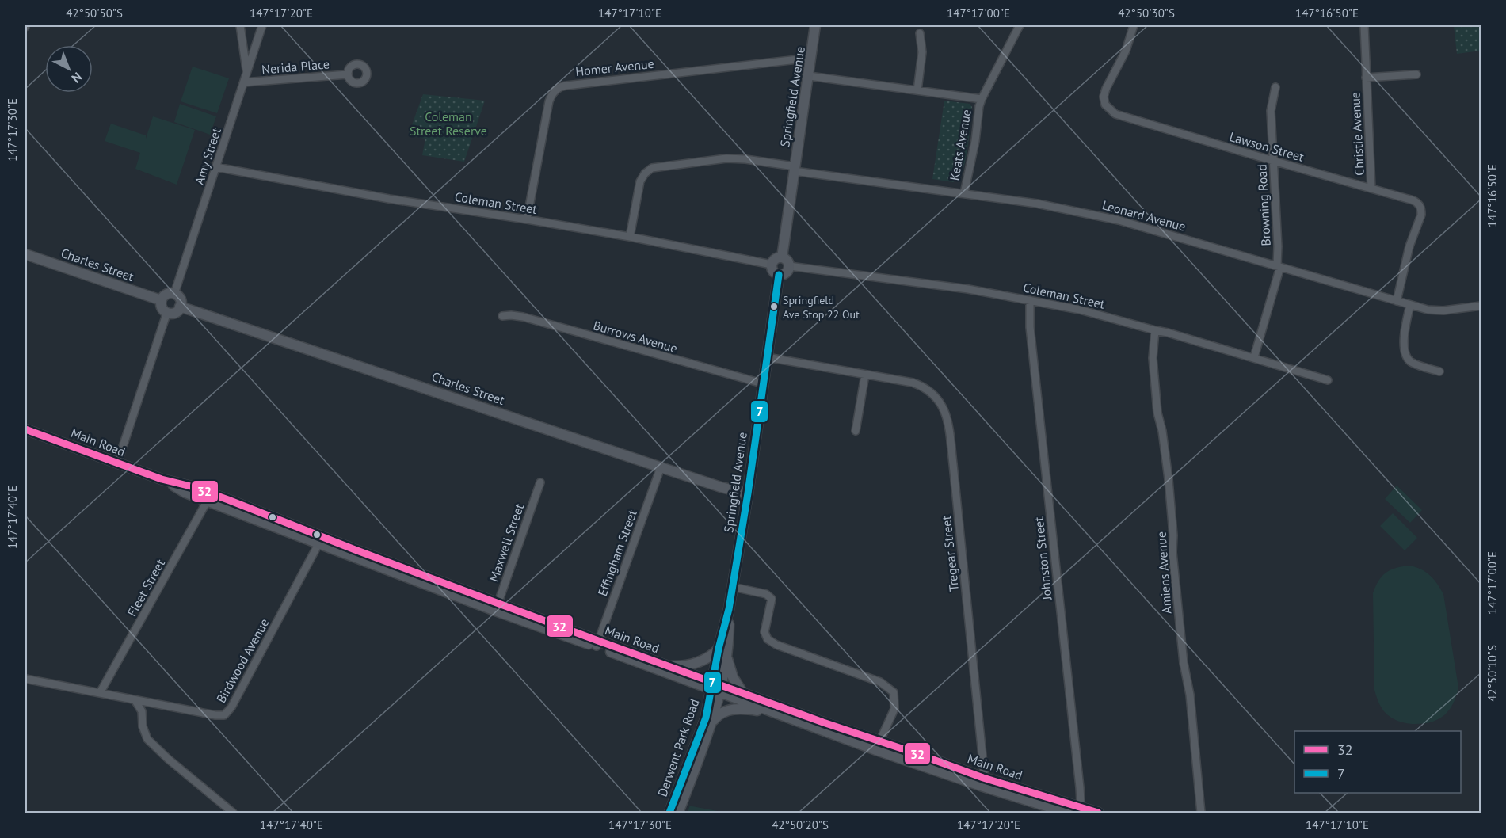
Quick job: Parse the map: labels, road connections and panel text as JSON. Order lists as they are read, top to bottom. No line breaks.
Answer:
{"streets":{"street":["Nerida Place","Homer Avenue","Springfield Avenue","Christie Avenue","Keats Avenue","Lawson Street","Amy Street","Coleman Street","Browning Road","Leonard Avenue","Charles Street","Burrows Avenue","Main Road","Maxwell Street","Effingham Street","Tregear Street","Johnston Street","Amiens Avenue","Fleet Street","Birdwood Avenue","Derwent Park Road"]},"crossings":[["Nerida Place","Amy Street"],["Homer Avenue","Springfield Avenue"],["Homer Avenue","Coleman Street"],["Springfield Avenue","Coleman Street"],["Springfield Avenue","Leonard Avenue"],["Springfield Avenue","Charles Street"],["Springfield Avenue","Burrows Avenue"],["Springfield Avenue","Main Road"],["Springfield Avenue","Tregear Street"],["Springfield Avenue","Derwent Park Road"],["Christie Avenue","Lawson Street"],["Keats Avenue","Leonard Avenue"],["Lawson Street","Browning Road"],["Lawson Street","Leonard Avenue"],["Amy Street","Coleman Street"],["Amy Street","Charles Street"],["Coleman Street","Browning Road"],["Coleman Street","Leonard Avenue"],["Coleman Street","Johnston Street"],["Coleman Street","Amiens Avenue"],["Browning Road","Leonard Avenue"],["Charles Street","Effingham Street"],["Main Road","Maxwell Street"],["Main Road","Effingham Street"],["Main Road","Tregear Street"],["Main Road","Johnston Street"],["Main Road","Fleet Street"],["Main Road","Birdwood Avenue"],["Main Road","Derwent Park Road"]],"parks":["Coleman Street Reserve"],"places":["Springfield Ave Stop 22 Out"],"lines":["transit line 7","transit line 32"],"legend":["32","7"],"north":"bottom right","coordinates":["42°50'50\"S","147°17'20\"E","147°17'10\"E","147°17'00\"E","42°50'30\"S","147°16'50\"E","147°17'30\"E","147°17'40\"E","42°50'10\"S","42°50'20\"S"]}
